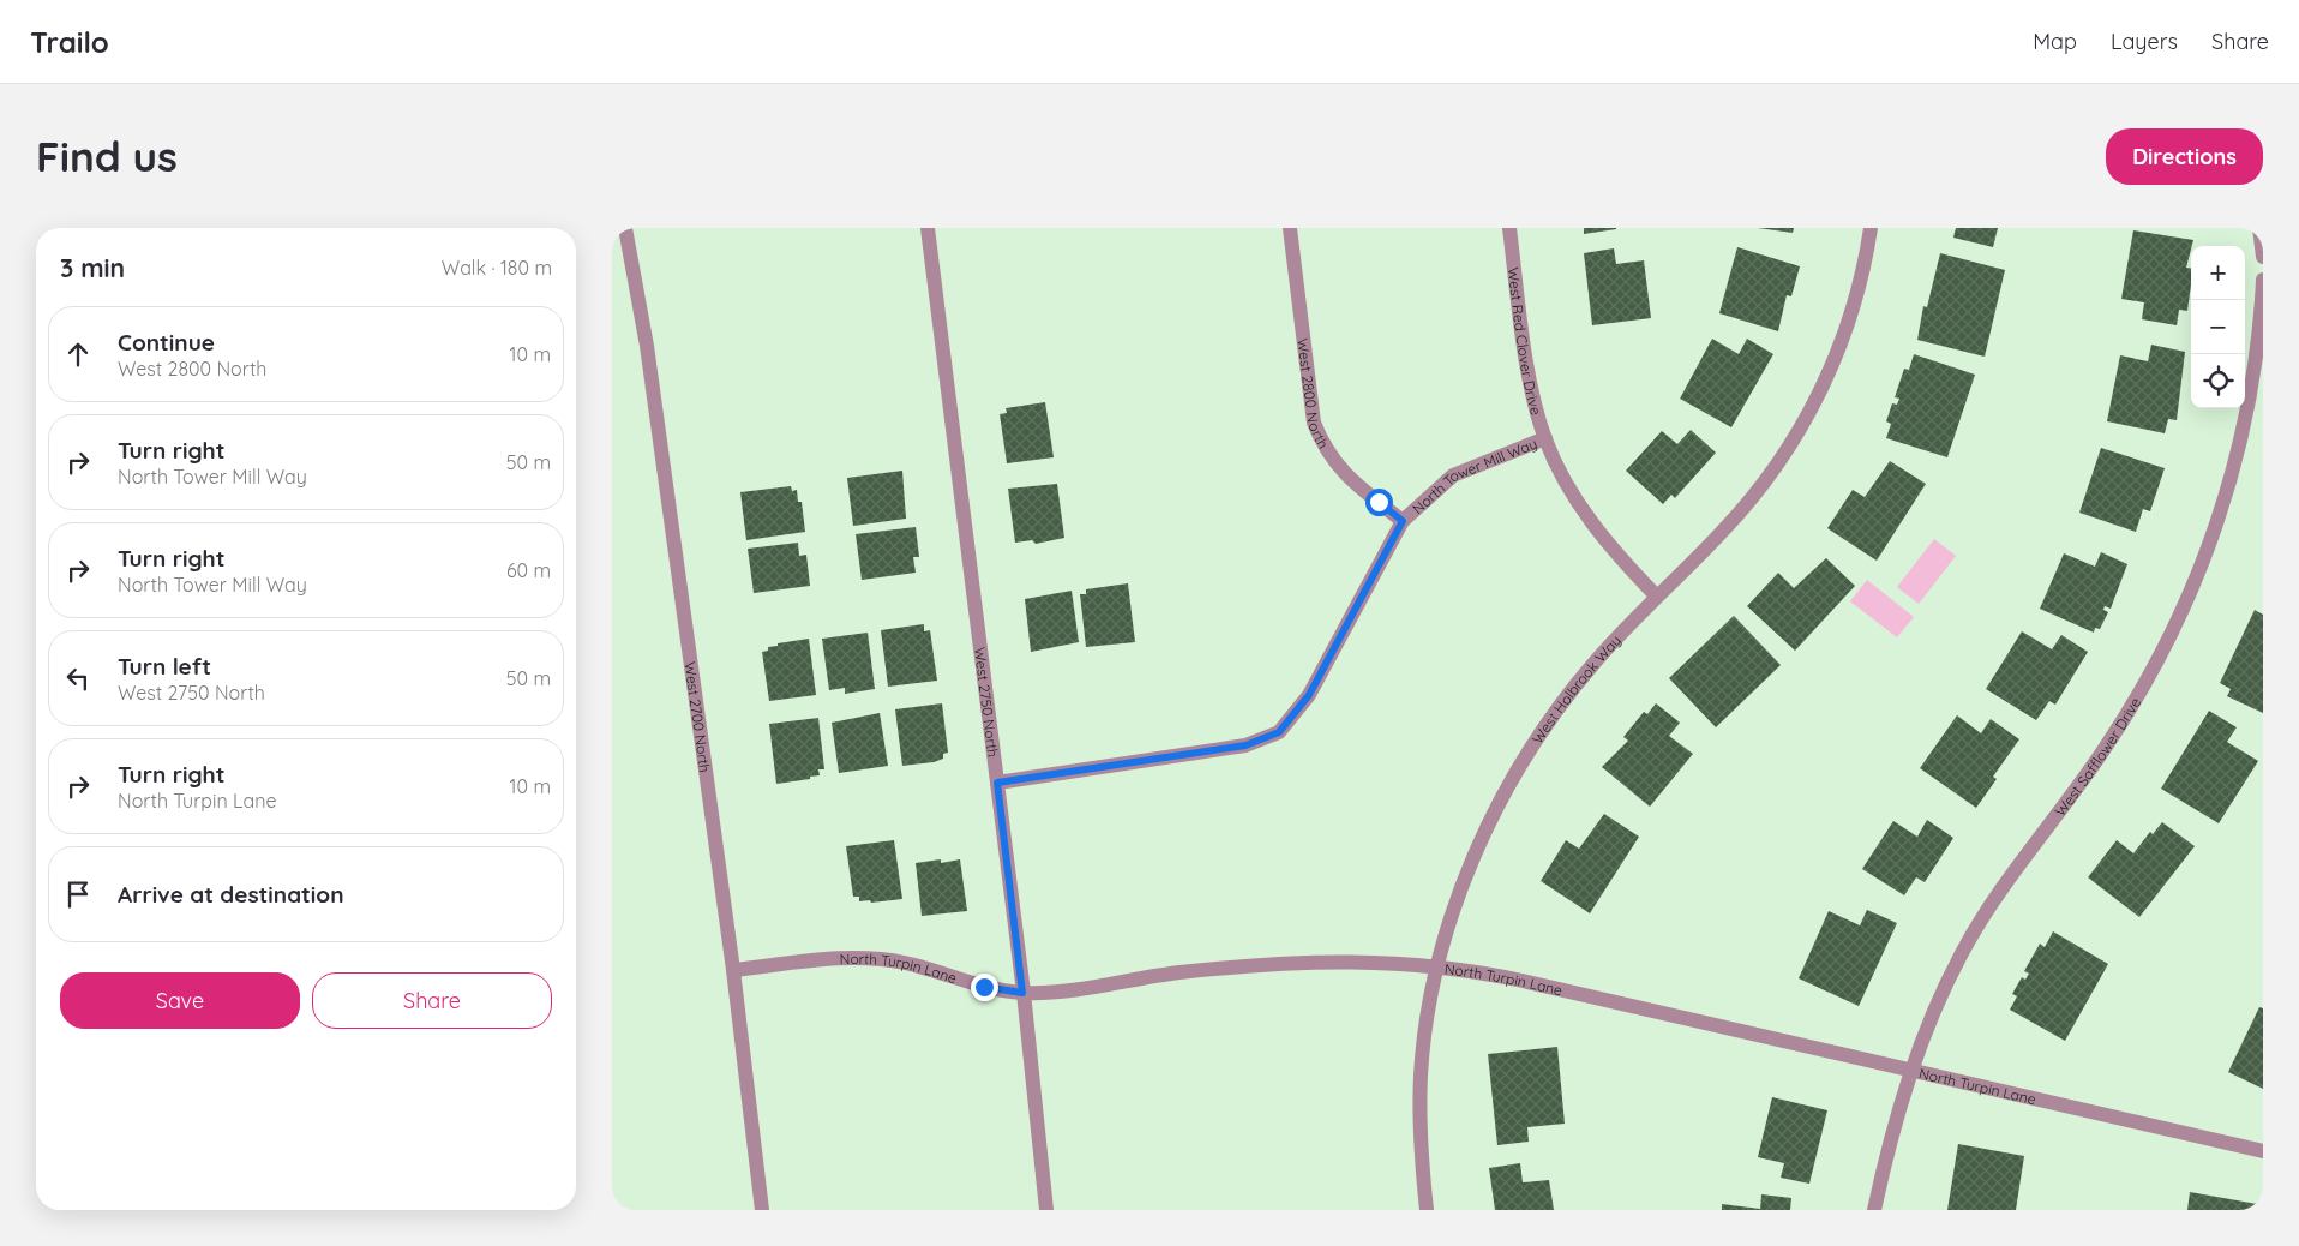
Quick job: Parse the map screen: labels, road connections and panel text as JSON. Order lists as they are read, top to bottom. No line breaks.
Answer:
{"streets":{"street":["West Red Clover Drive","West 2800 North","North Tower Mill Way","West Holbrook Way","West 2750 North","West 2700 North","West Safflower Drive","North Turpin Lane"]},"crossings":[["West Red Clover Drive","North Tower Mill Way"],["West Red Clover Drive","West Holbrook Way"],["West 2800 North","North Tower Mill Way"],["North Tower Mill Way","West 2750 North"],["West Holbrook Way","North Turpin Lane"],["West 2750 North","North Turpin Lane"],["West 2700 North","North Turpin Lane"],["West Safflower Drive","North Turpin Lane"]],"page":{"header":"Trailo","nav":["Map","Layers","Share"],"buttons":["Directions",["Save","Share"]],"title":"Find us","heading":["3 min","Walk · 180 m"],"map_buttons":["+","−"],"list":[["Continue","West 2800 North","10 m"],["Turn right","North Tower Mill Way","50 m"],["Turn right","North Tower Mill Way","60 m"],["Turn left","West 2750 North","50 m"],["Turn right","North Turpin Lane","10 m"],"Arrive at destination"]}}
